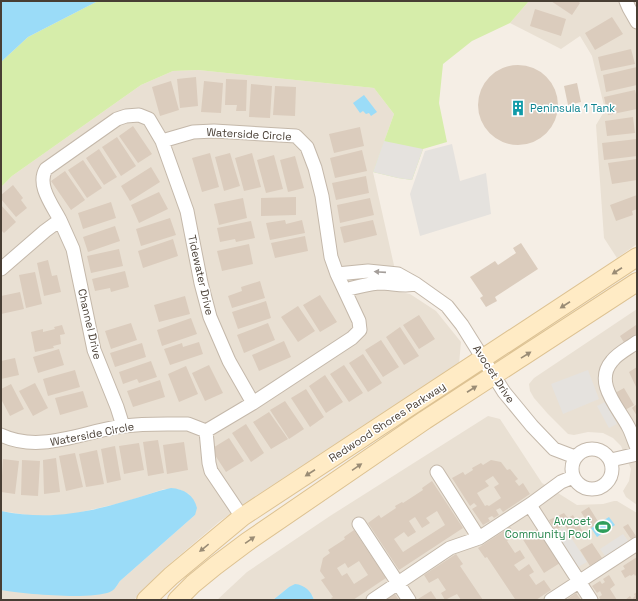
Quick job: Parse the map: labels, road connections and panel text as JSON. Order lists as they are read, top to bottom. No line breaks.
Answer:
{"streets":{"main road":["Redwood Shores Parkway"],"street":["Waterside Circle","Tidewater Drive","Channel Drive","Avocet Drive"]},"crossings":[["Waterside Circle","Tidewater Drive"],["Waterside Circle","Channel Drive"],["Waterside Circle","Avocet Drive"],["Avocet Drive","Redwood Shores Parkway"]],"places":{"building":["Peninsula 1 Tank"],"sports":["Avocet Community Pool"]}}
